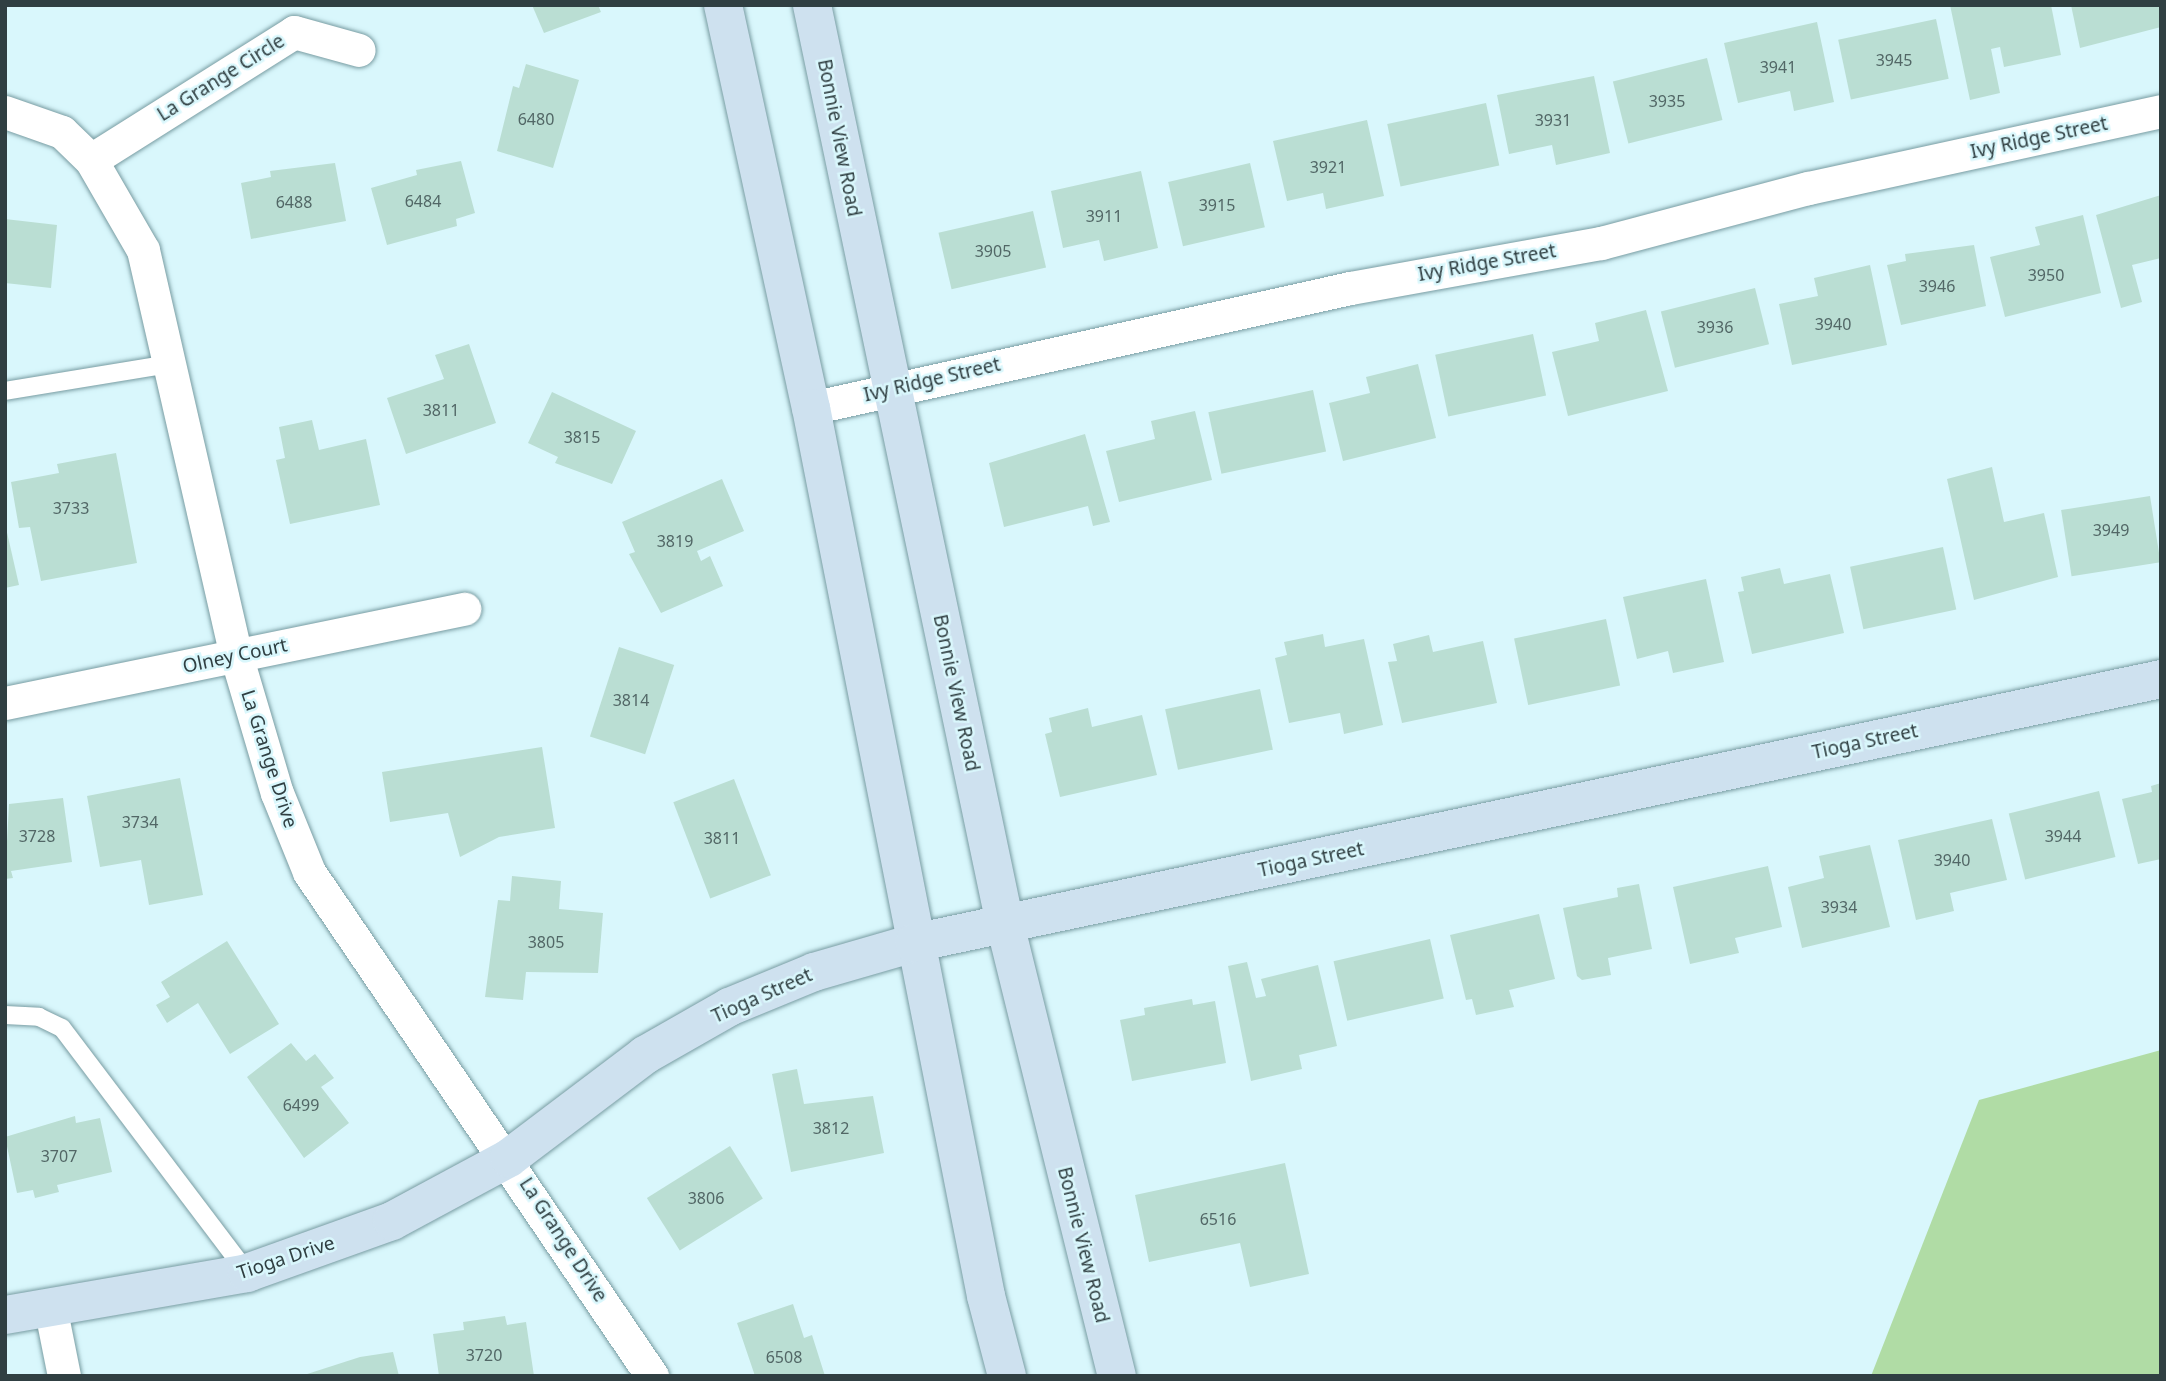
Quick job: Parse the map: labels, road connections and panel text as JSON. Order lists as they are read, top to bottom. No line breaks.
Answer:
{"streets":{"main road":["Bonnie View Road","Tioga Street","Tioga Drive"],"street":["La Grange Circle","Ivy Ridge Street","Olney Court","La Grange Drive"]},"crossings":[["La Grange Circle","La Grange Drive"],["Bonnie View Road","Ivy Ridge Street"],["Bonnie View Road","Tioga Street"],["Olney Court","La Grange Drive"],["Tioga Street","La Grange Drive"],["Tioga Street","Tioga Drive"],["La Grange Drive","Tioga Drive"]],"house_numbers":["3945","3941","3935","6480","3931","3921","6484","6488","3915","3911","3905","3950","3946","3940","3936","3811","3815","3733","3949","3819","3814","3734","3728","3944","3811","3940","3934","3805","6499","3812","3707","3806","6516","3720","6508"]}
